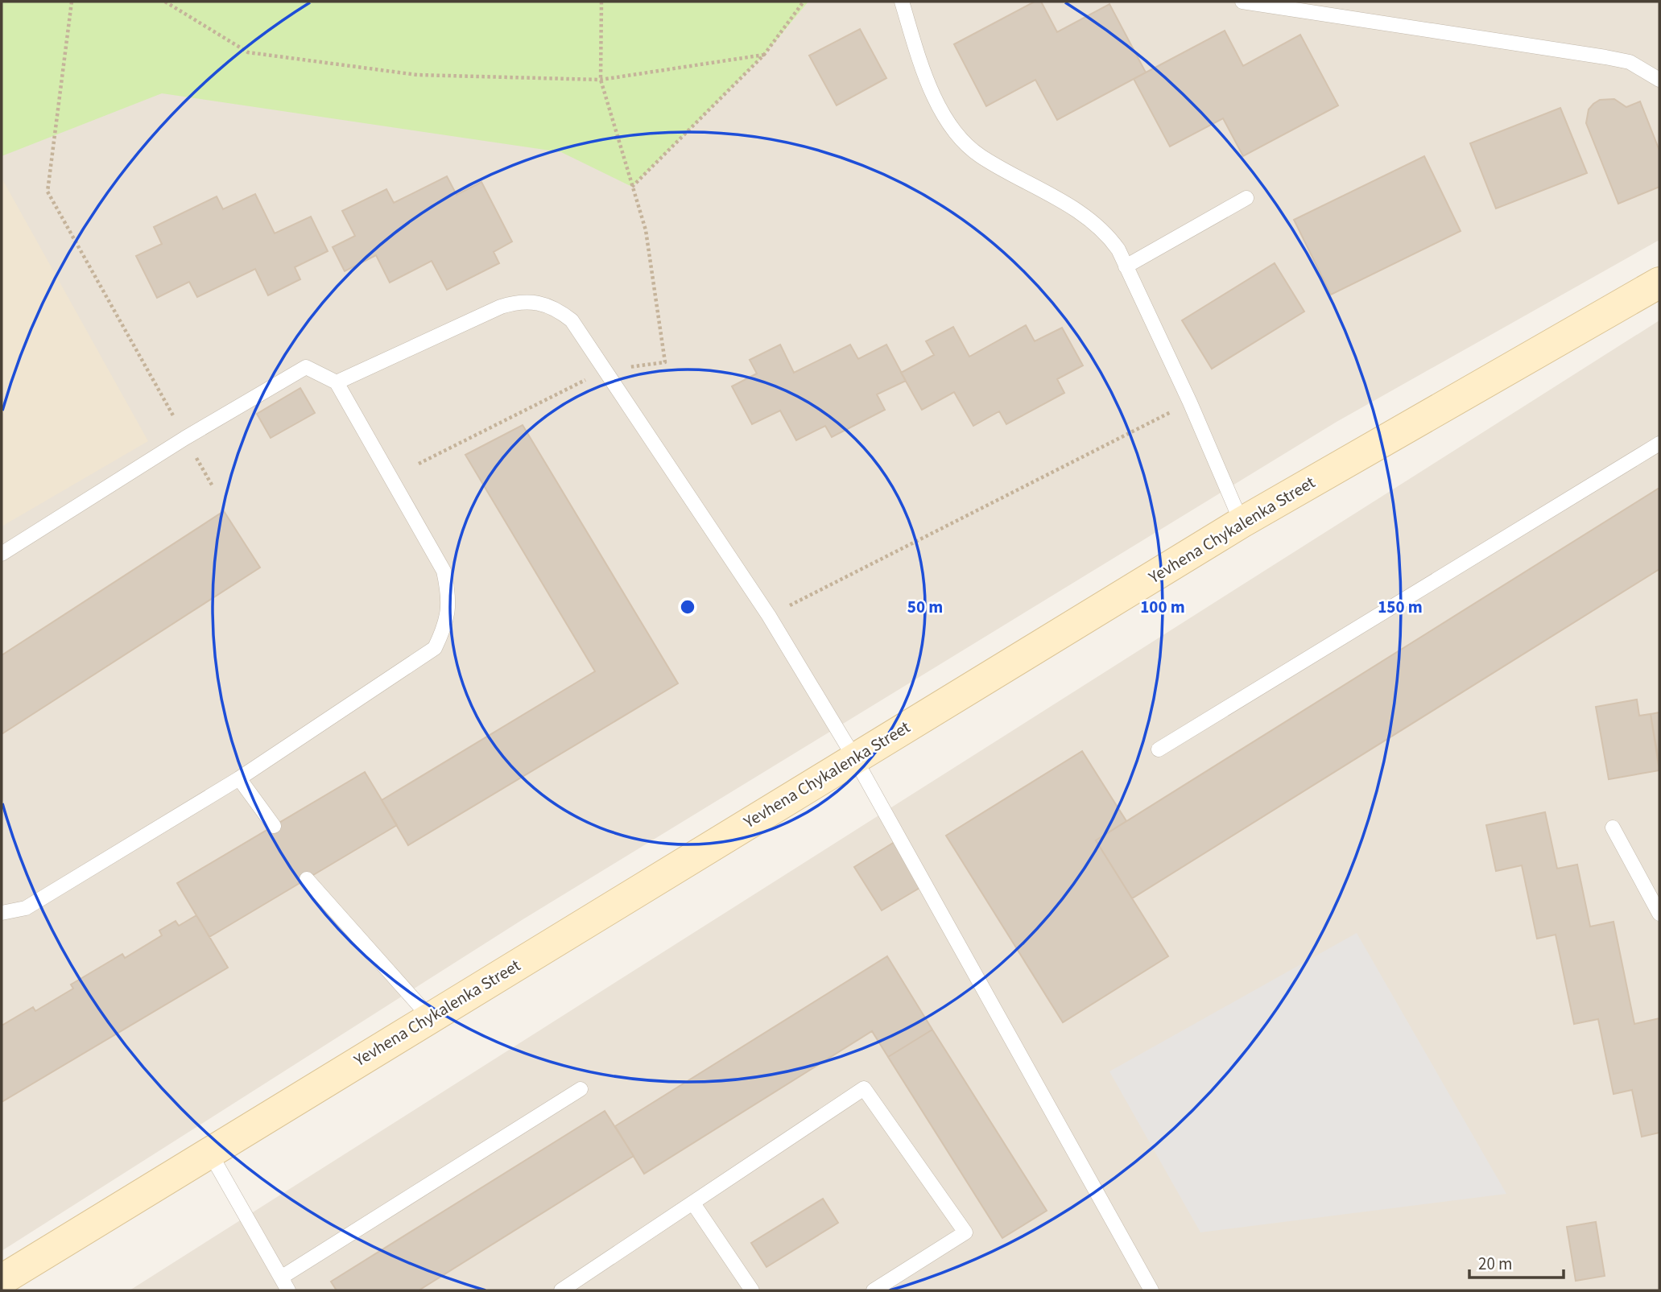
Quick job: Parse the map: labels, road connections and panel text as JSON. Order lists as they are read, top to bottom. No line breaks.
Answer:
{"streets":{"main road":["Yevhena Chykalenka Street"]},"scale_bar":"20 m","rings":["50 m","100 m","150 m"]}
